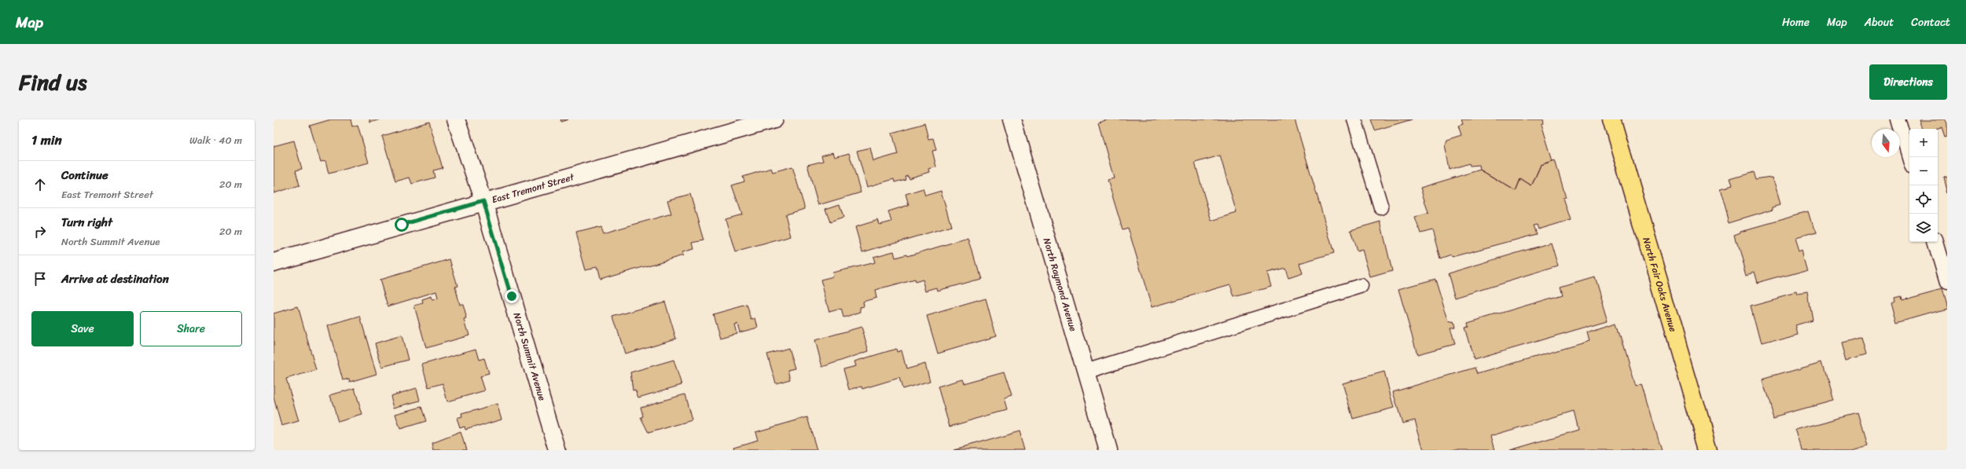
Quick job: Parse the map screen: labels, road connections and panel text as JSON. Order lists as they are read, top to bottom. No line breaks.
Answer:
{"streets":{"main road":["North Fair Oaks Avenue"],"street":["East Tremont Street","North Raymond Avenue","North Summit Avenue"]},"crossings":[["East Tremont Street","North Summit Avenue"]],"north":"bottom","page":{"header":"Map","nav":["Home","Map","About","Contact"],"title":"Find us","buttons":["Directions",["Save","Share"]],"heading":["1 min","Walk · 40 m"],"map_buttons":["+","−"],"list":[["Continue","East Tremont Street","20 m"],["Turn right","North Summit Avenue","20 m"],"Arrive at destination"]}}
